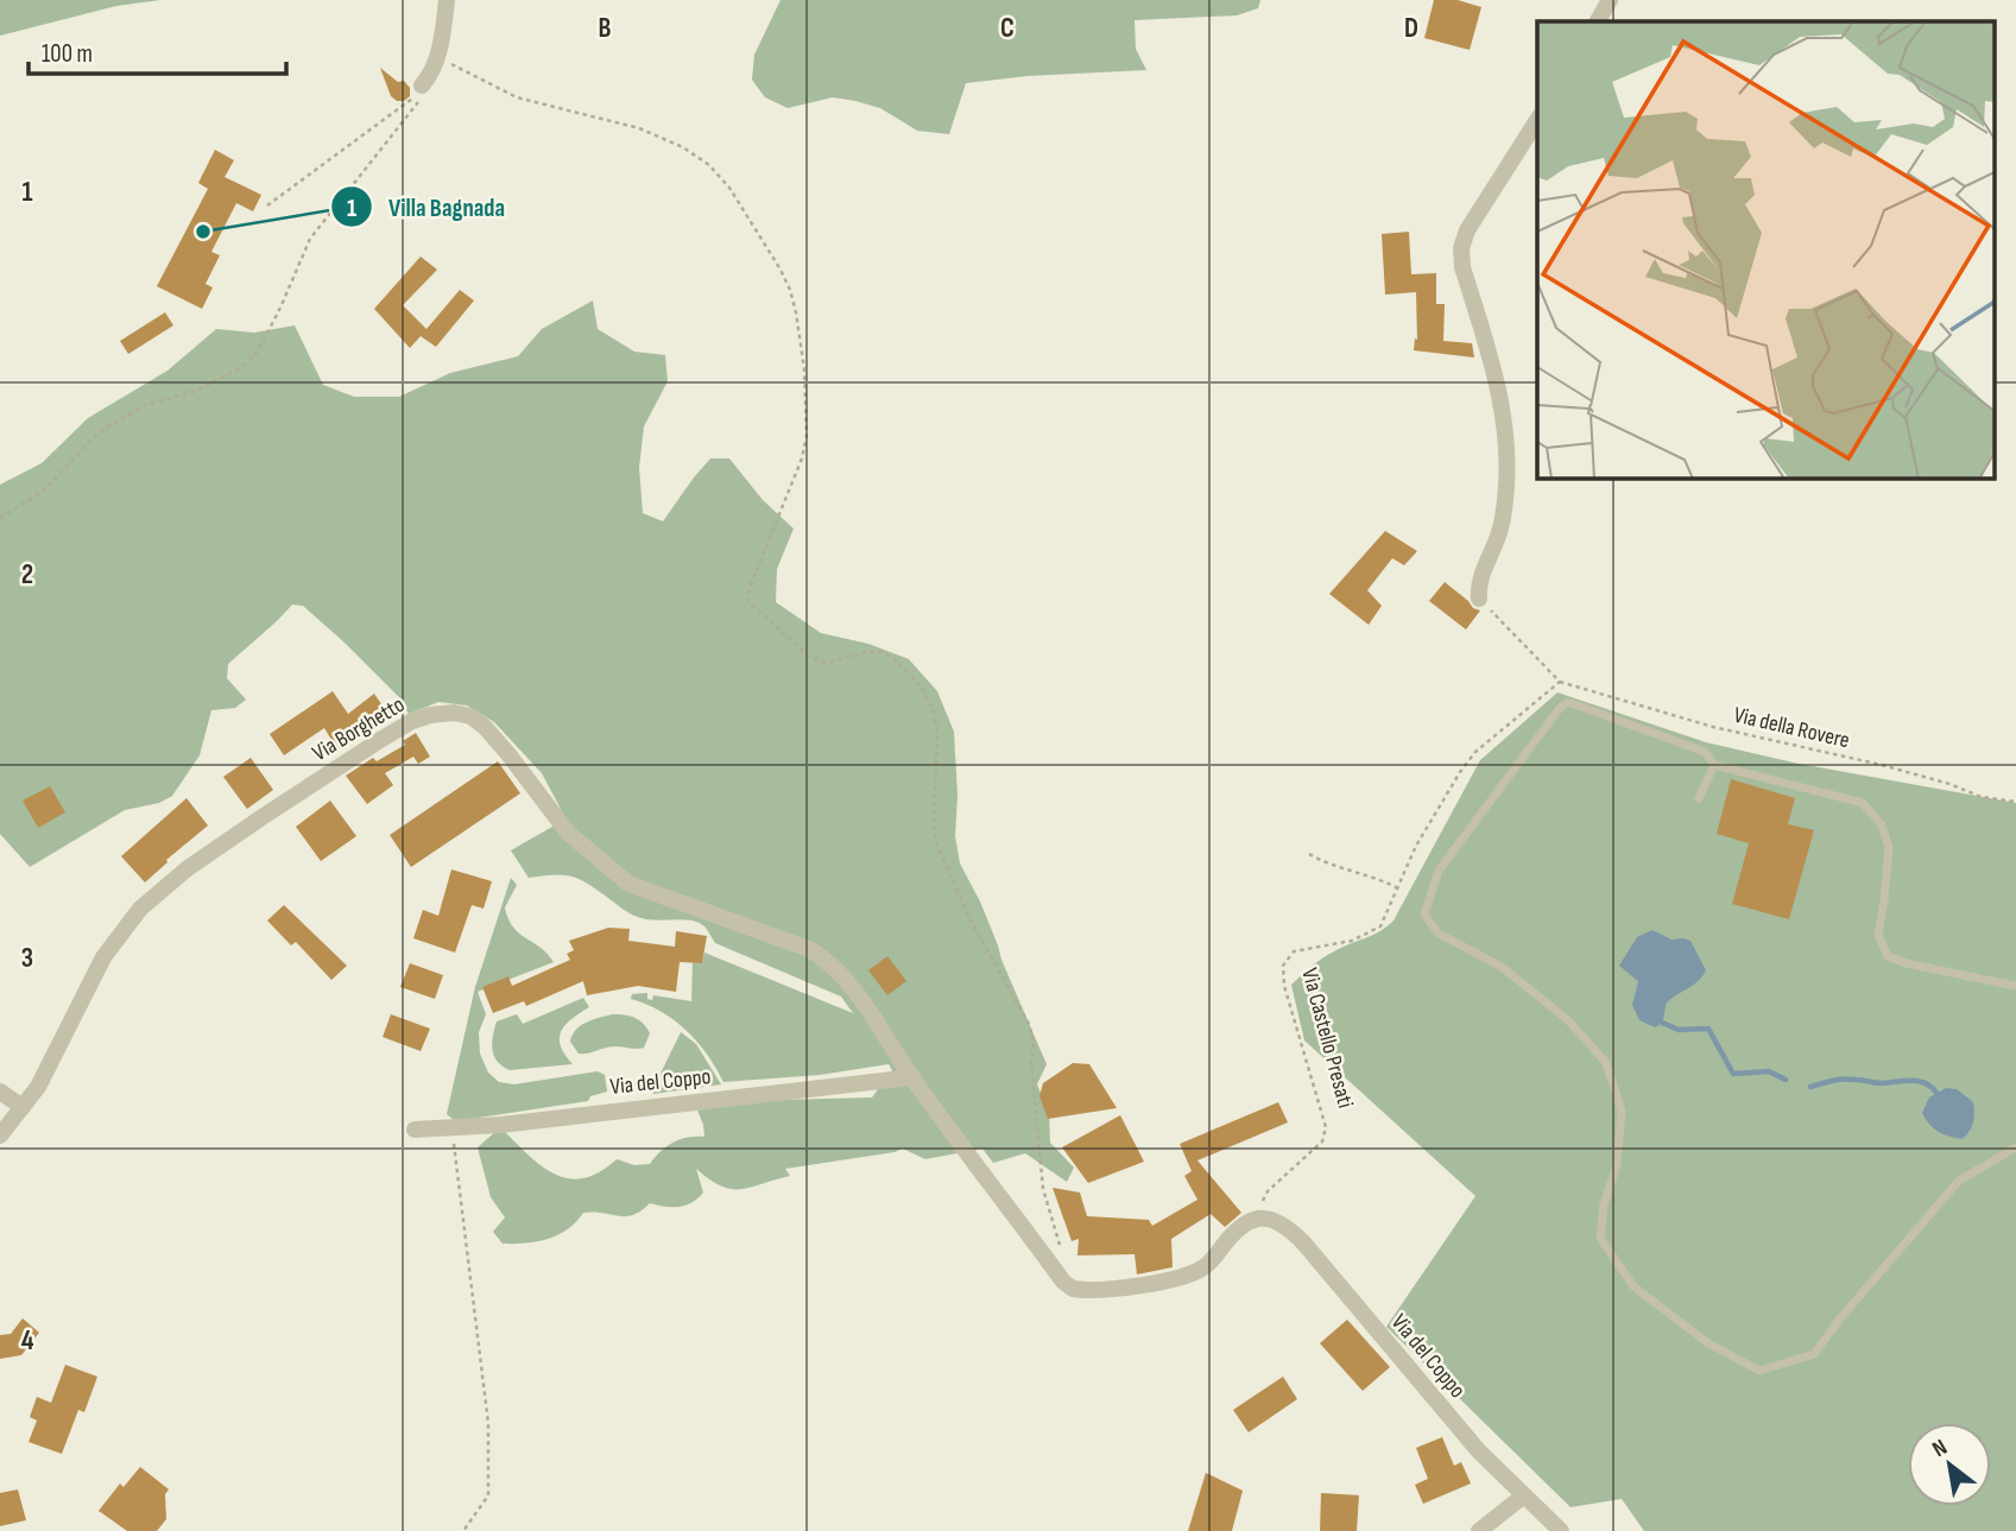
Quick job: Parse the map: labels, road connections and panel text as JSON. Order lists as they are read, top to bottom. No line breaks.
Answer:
{"streets":{"street":["Via Borghetto","Via del Coppo"],"path":["Via della Rovere","Via Castello Presati"]},"crossings":[["Via della Rovere","Via Castello Presati"],["Via Borghetto","Via del Coppo"],["Via Castello Presati","Via del Coppo"]],"places":["Villa Bagnada"],"scale_bar":"100 m","north":"top left","grid":{"columns":["B","C","D"],"rows":["1","2","3","4"]}}
